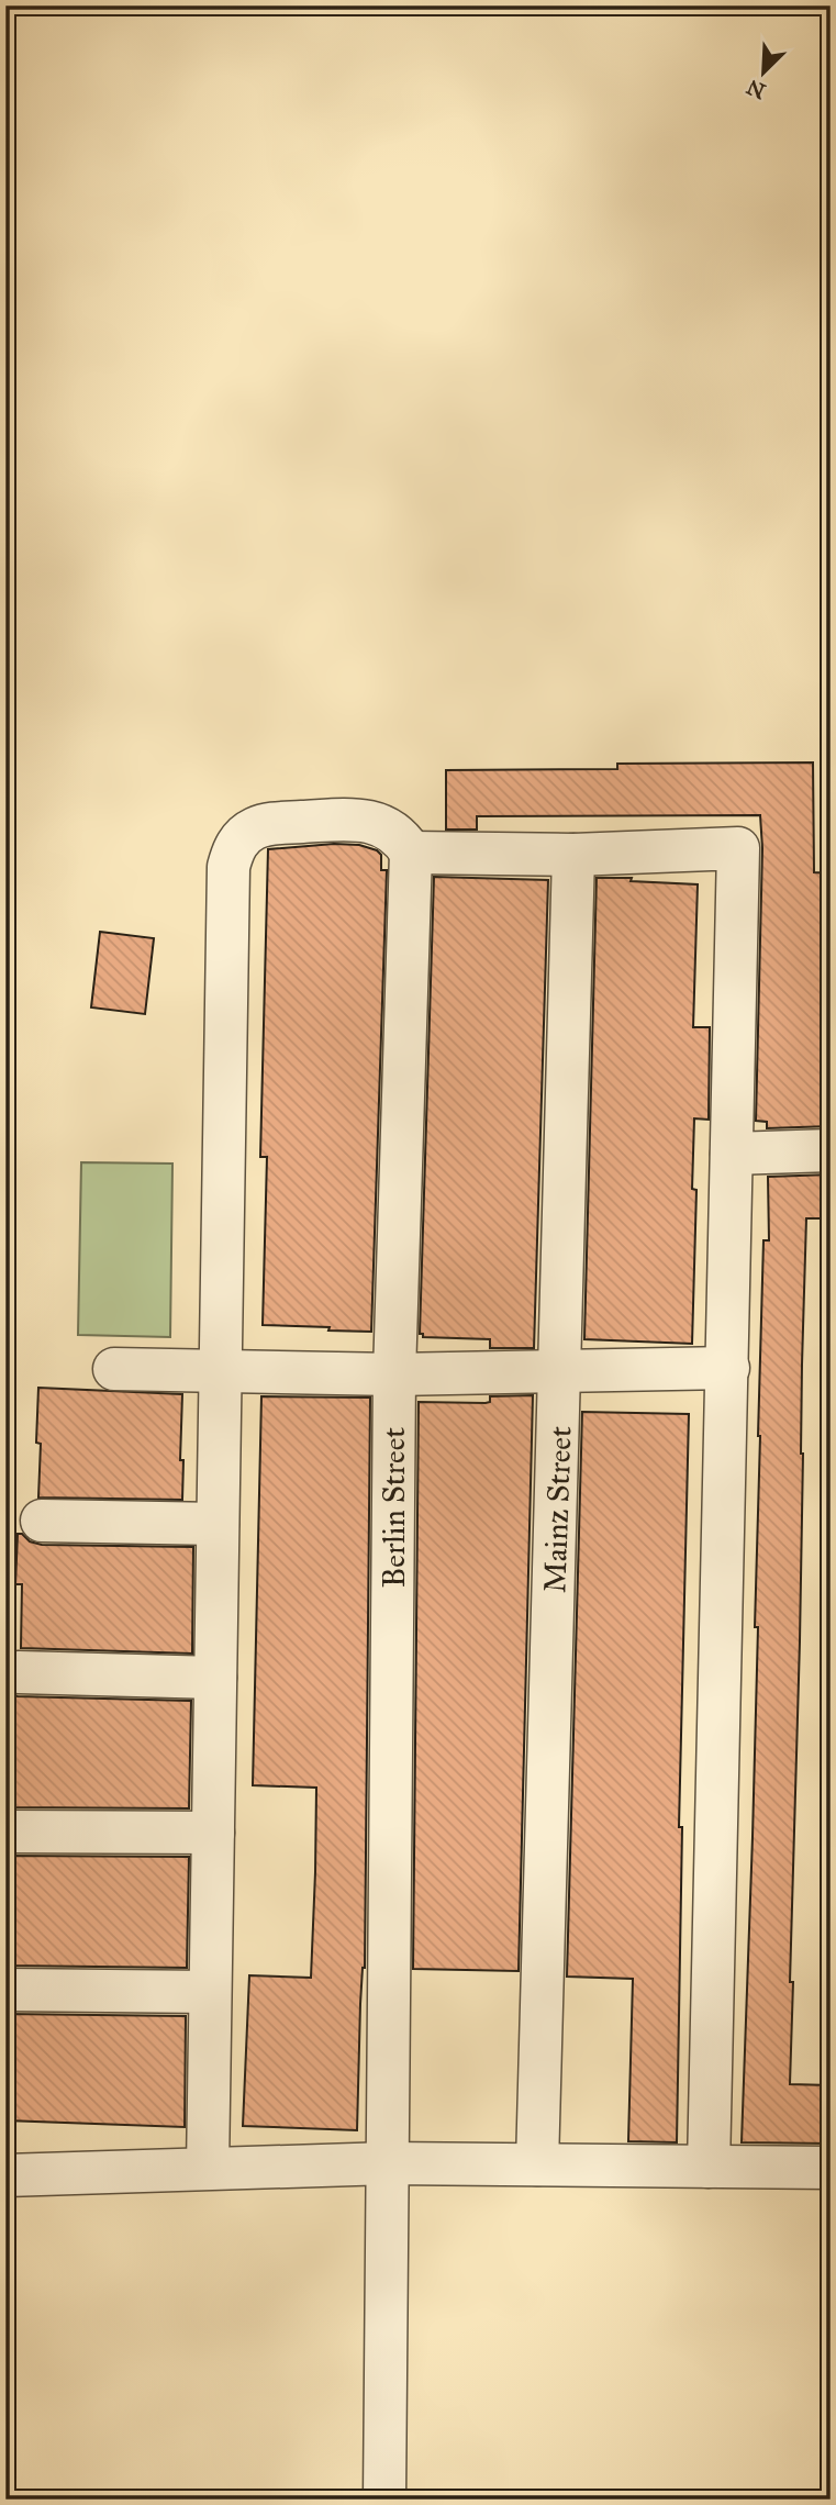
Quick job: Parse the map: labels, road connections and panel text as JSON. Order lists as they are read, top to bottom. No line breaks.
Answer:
{"streets":{"street":["Berlin Street","Mainz Street"]},"north":"bottom left"}
